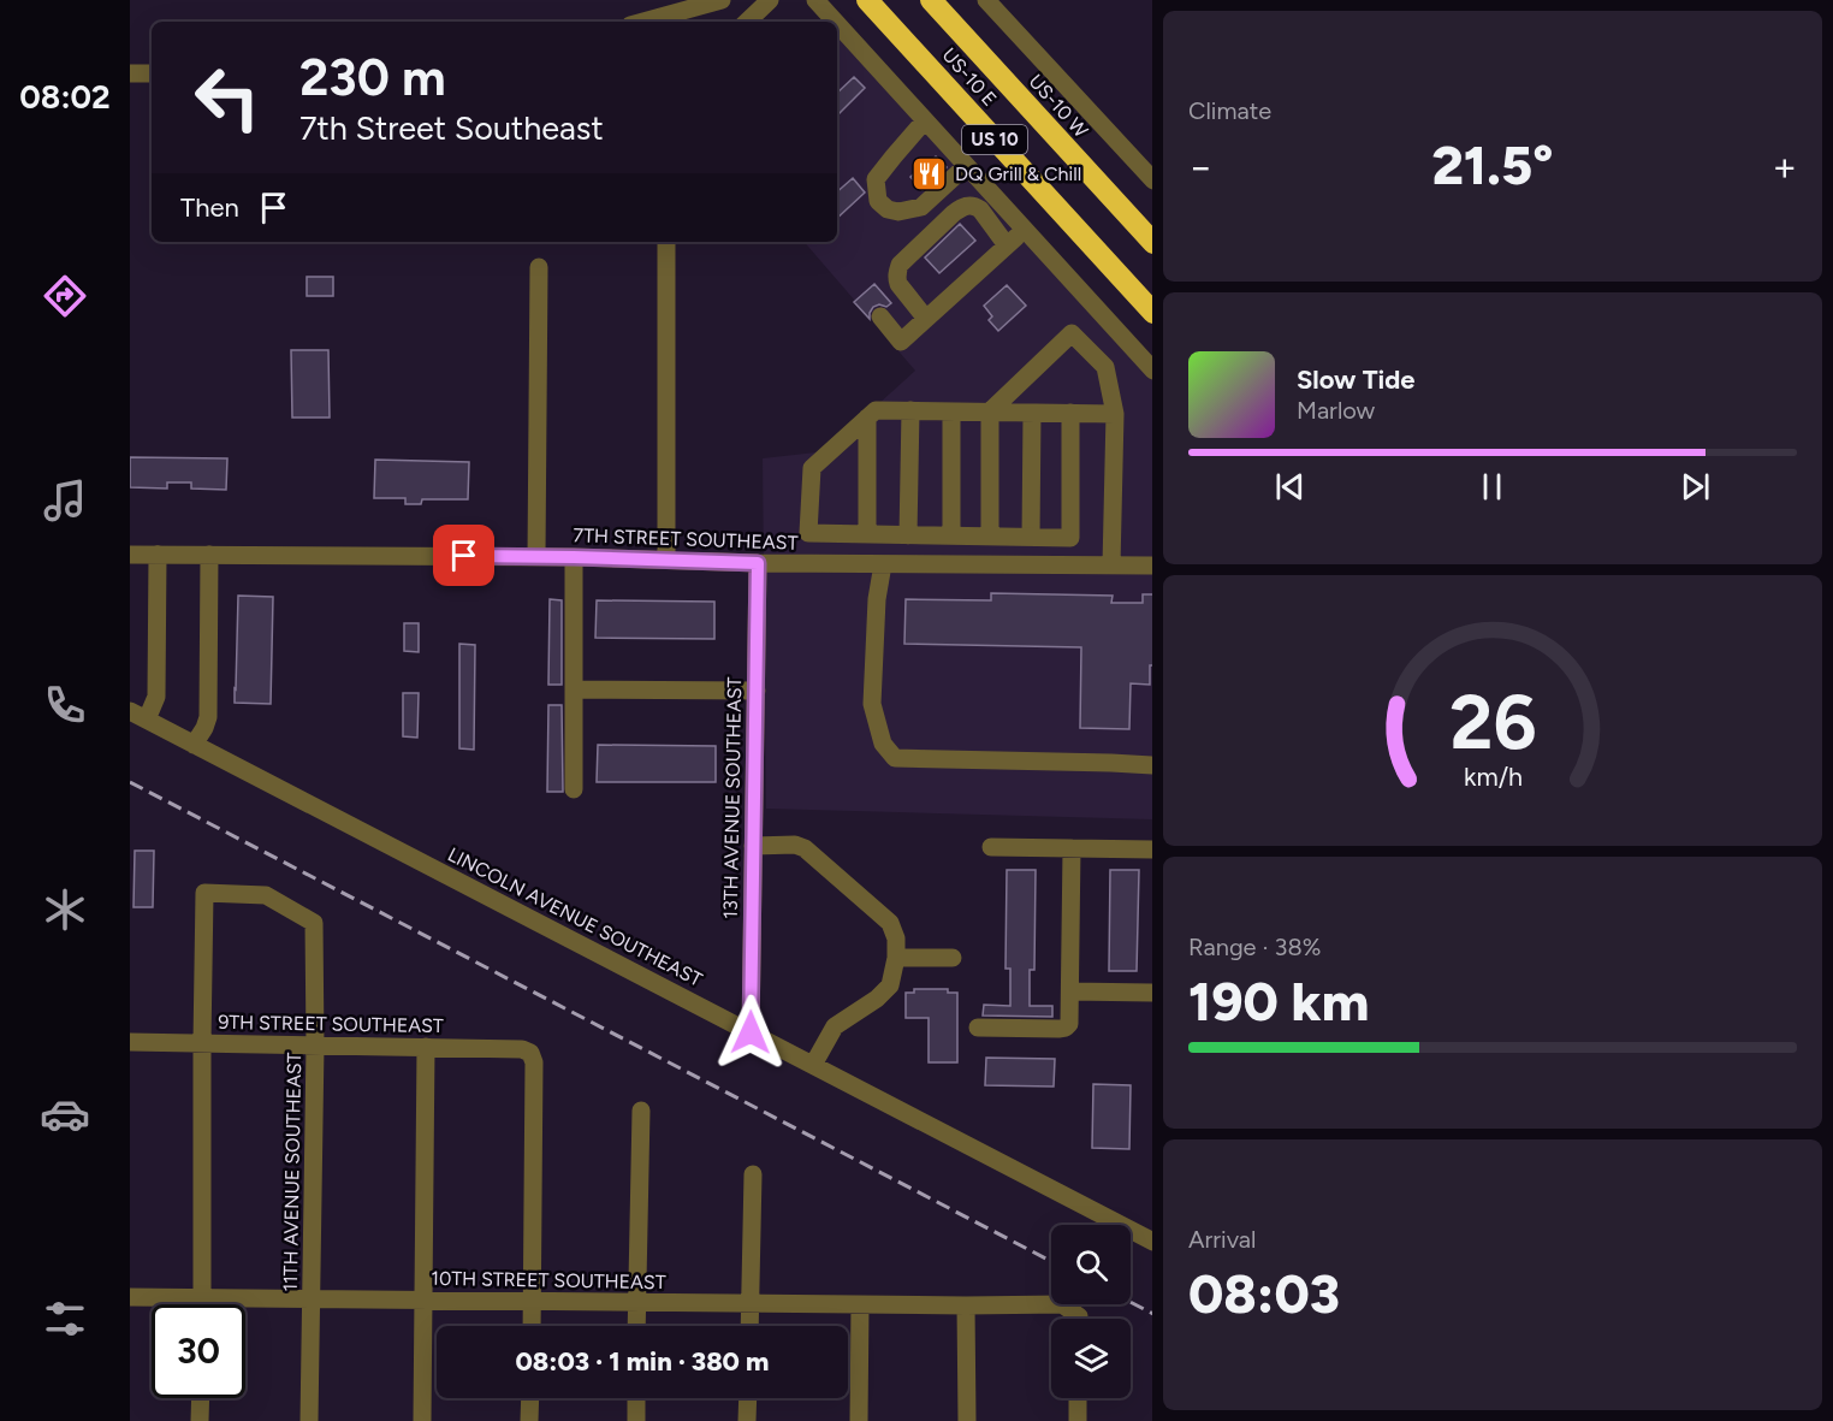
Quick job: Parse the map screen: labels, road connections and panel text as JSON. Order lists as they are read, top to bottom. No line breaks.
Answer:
{"streets":{"highway":["US-10 E","US-10 W","US 10"],"street":["7TH STREET SOUTHEAST","13TH AVENUE SOUTHEAST","LINCOLN AVENUE SOUTHEAST","9TH STREET SOUTHEAST","11TH AVENUE SOUTHEAST","10TH STREET SOUTHEAST"]},"crossings":[["7TH STREET SOUTHEAST","13TH AVENUE SOUTHEAST"],["13TH AVENUE SOUTHEAST","LINCOLN AVENUE SOUTHEAST"],["9TH STREET SOUTHEAST","11TH AVENUE SOUTHEAST"],["9TH STREET SOUTHEAST","10TH STREET SOUTHEAST"],["11TH AVENUE SOUTHEAST","10TH STREET SOUTHEAST"]],"places":{"restaurant":["DQ Grill & Chill"]},"page":{"tabs":"08:02","tile":["Climate",["Range · 38%","190 km"],["Arrival","08:03"]],"turn":["230 m","7th Street Southeast"],"heat":["−","21.5°","+"],"then":"Then","song":["Slow Tide","Marlow"],"limit":"30","trip":"08:03 · 1 min · 380 m","gauge":["26","km/h"]}}
